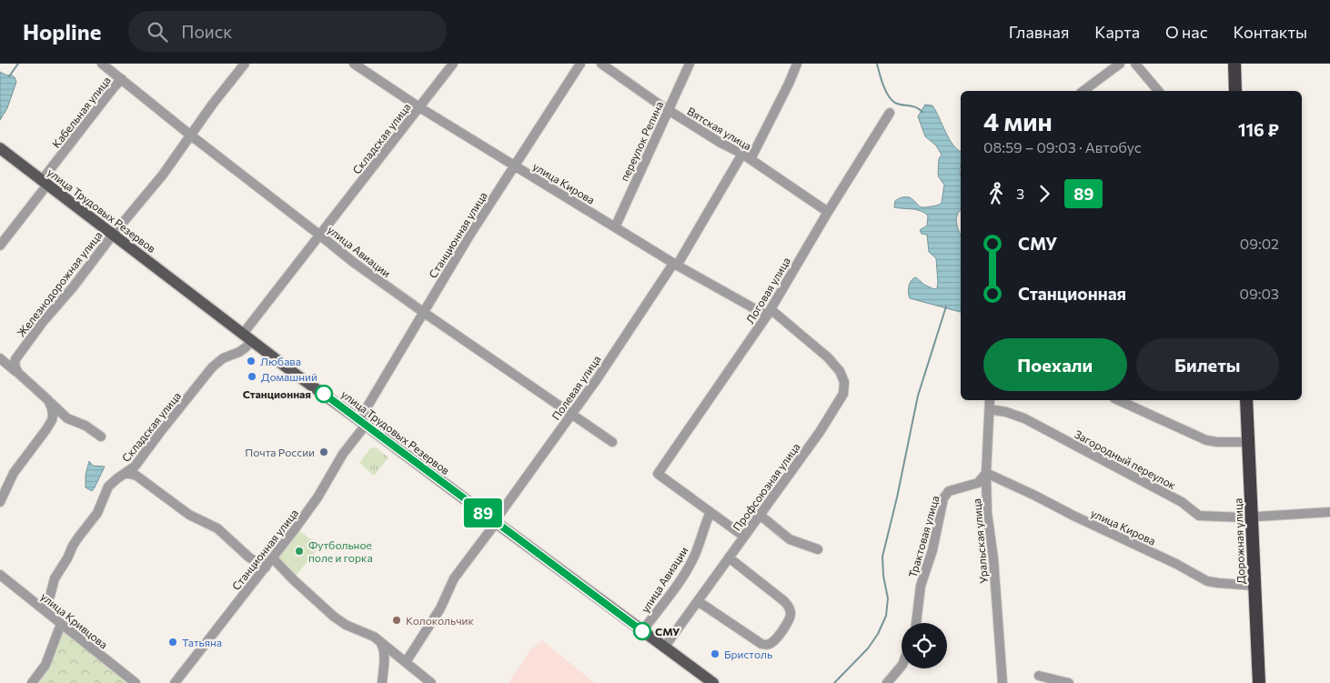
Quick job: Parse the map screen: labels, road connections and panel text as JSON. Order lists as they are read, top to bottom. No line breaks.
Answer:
{"streets":{"highway":["Дорожная улица"],"main road":["улица Трудовых Резервов"],"street":["Кабельная улица","Вятская улица","Складская улица","переулок Репина","улица Кирова","Станционная улица","улица Авиации","Железнодорожная улица","Логовая улица","Полевая улица","Загородный переулок","Профсоюзная улица","Трактовая улица","Уральская улица","улица Кривцова"]},"crossings":[["Кабельная улица","улица Трудовых Резервов"],["Кабельная улица","улица Авиации"],["Вятская улица","переулок Репина"],["Вятская улица","Логовая улица"],["Вятская улица","Полевая улица"],["Складская улица","улица Кирова"],["Складская улица","улица Трудовых Резервов"],["Складская улица","улица Авиации"],["Складская улица","улица Кривцова"],["переулок Репина","улица Кирова"],["улица Кирова","Станционная улица"],["улица Кирова","Логовая улица"],["улица Кирова","Полевая улица"],["улица Кирова","Профсоюзная улица"],["улица Кирова","Трактовая улица"],["улица Кирова","Уральская улица"],["улица Кирова","Дорожная улица"],["улица Трудовых Резервов","Станционная улица"],["улица Трудовых Резервов","улица Авиации"],["улица Трудовых Резервов","Железнодорожная улица"],["улица Трудовых Резервов","Полевая улица"],["улица Трудовых Резервов","Профсоюзная улица"],["Станционная улица","улица Авиации"],["улица Авиации","Железнодорожная улица"],["улица Авиации","Логовая улица"],["улица Авиации","Полевая улица"],["Загородный переулок","Уральская улица"],["Загородный переулок","Дорожная улица"],["Трактовая улица","Уральская улица"]],"places":["Любава","Домашний","Станционная","Почта России","Футбольное поле и горка","Колокольчик","СМУ","Татьяна","Бристоль"],"lines":["bus line 89"],"page":{"header":"Hopline","search":"Поиск","nav":["Главная","Карта","О нас","Контакты"],"on_map":"89","heading":["4 мин","08:59 – 09:03 · Автобус","116 ₽"],"legs":["3","89"],"list":[{"name":"СМУ","value":"09:02"},{"name":"Станционная","value":"09:03"}],"buttons":["Поехали","Билеты"]}}
